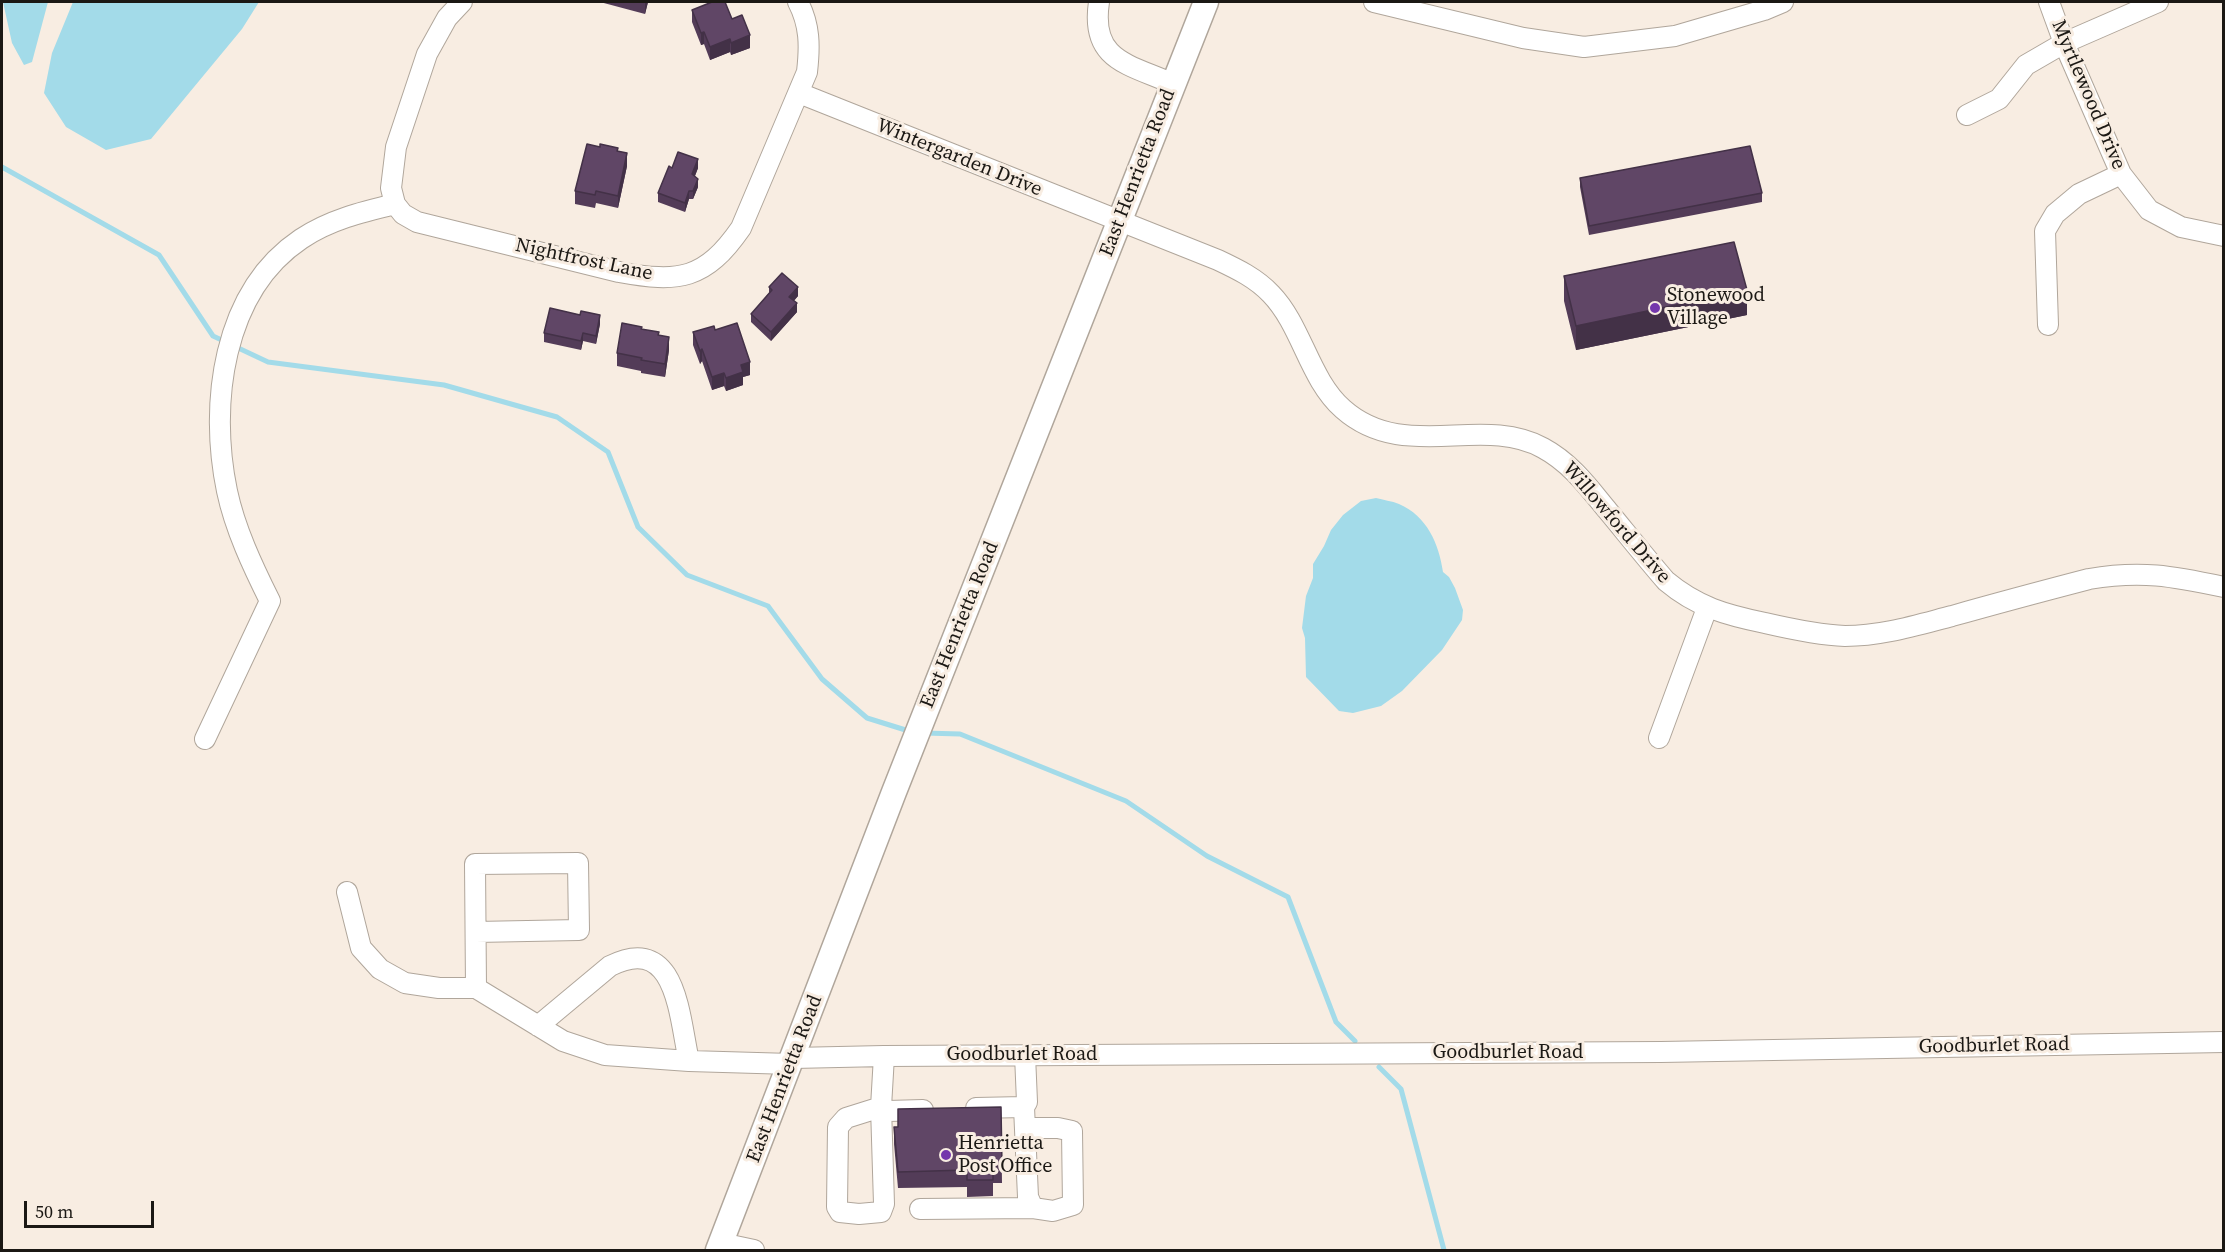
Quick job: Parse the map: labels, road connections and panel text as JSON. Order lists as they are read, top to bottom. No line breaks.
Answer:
{"streets":{"main road":["East Henrietta Road"],"street":["Myrtlewood Drive","Wintergarden Drive","Nightfrost Lane","Willowford Drive","Goodburlet Road"]},"crossings":[["Wintergarden Drive","East Henrietta Road"],["Wintergarden Drive","Nightfrost Lane"],["Wintergarden Drive","Willowford Drive"],["East Henrietta Road","Willowford Drive"],["East Henrietta Road","Goodburlet Road"]],"places":["Stonewood Village","Henrietta Post Office"],"scale_bar":"50 m"}
